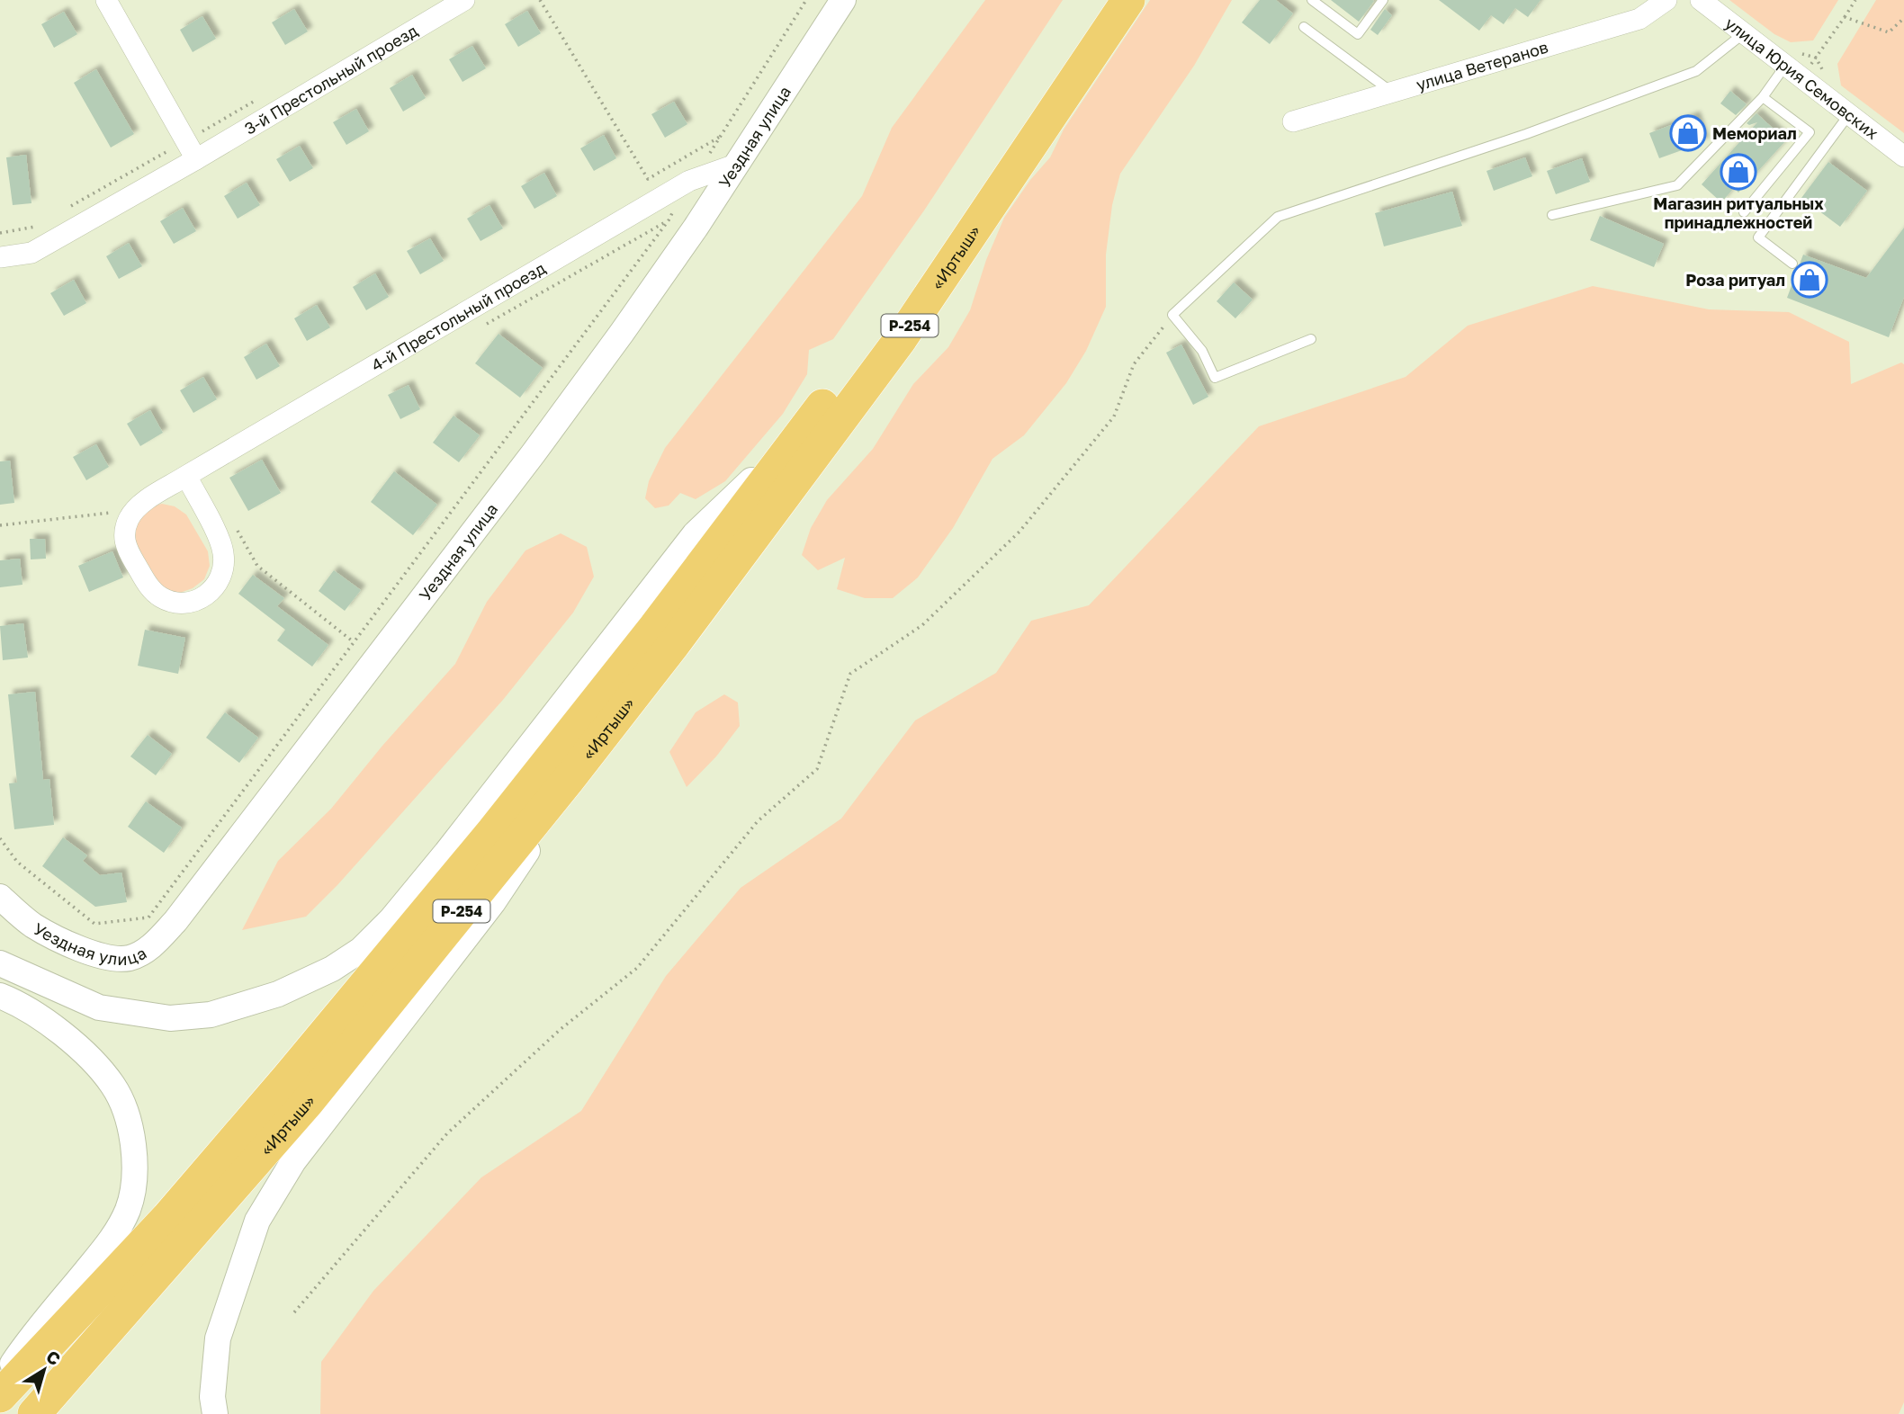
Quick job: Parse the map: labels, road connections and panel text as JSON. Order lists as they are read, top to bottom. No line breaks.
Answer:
{"streets":{"highway":["«Иртыш»","Р-254"],"street":["улица Ветеранов","улица Юрия Семовских","3-й Престольный проезд","Уездная улица","4-й Престольный проезд"]},"crossings":[["Уездная улица","4-й Престольный проезд"]],"places":{"shop":["Мемориал","Магазин ритуальных принадлежностей","Роза ритуал"]},"north":"top right"}
